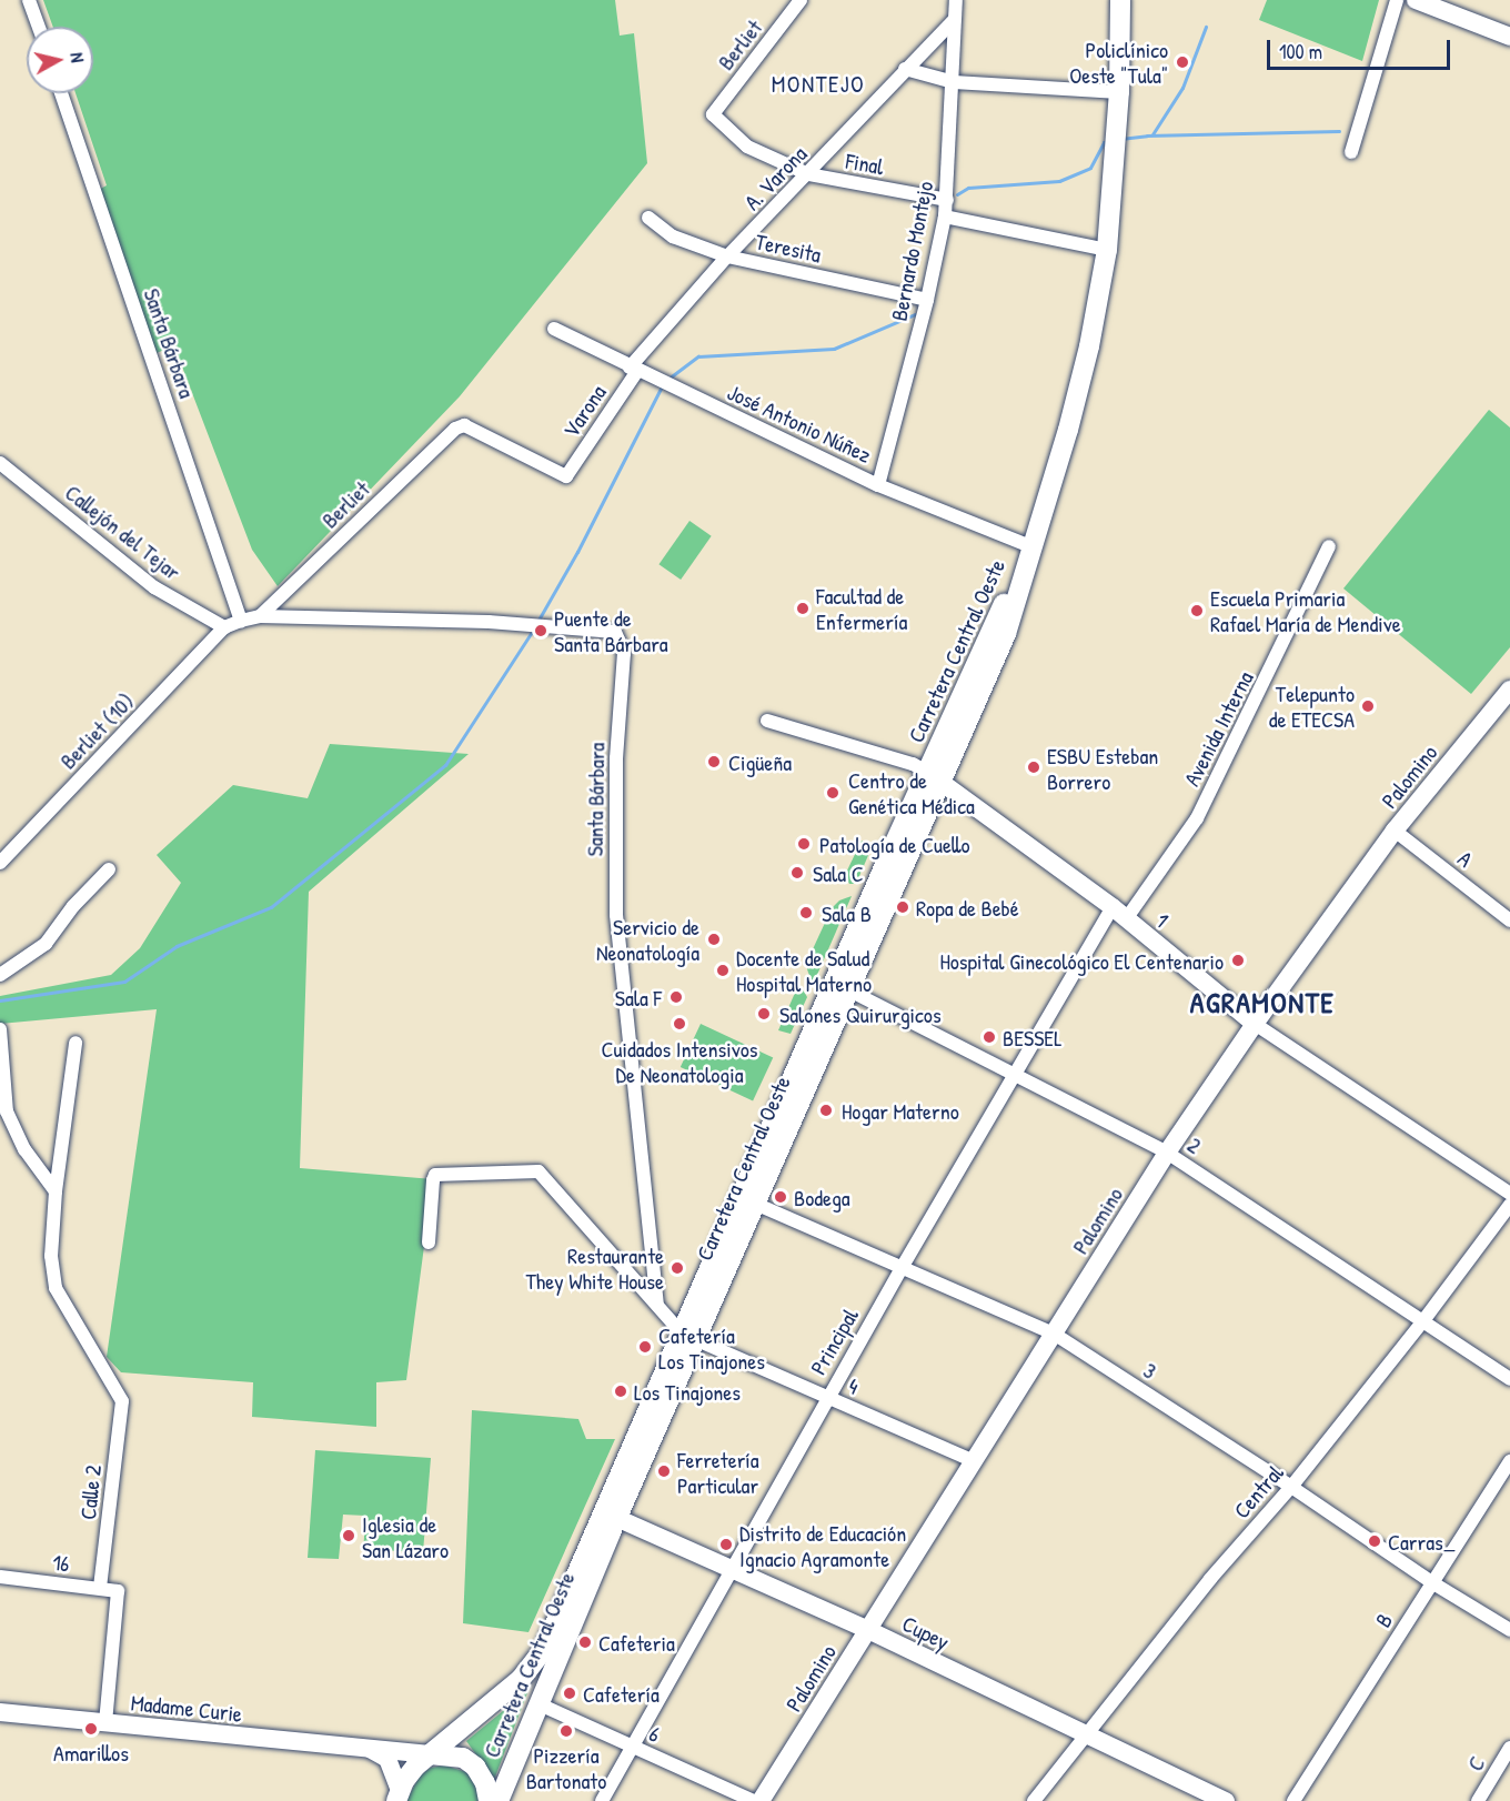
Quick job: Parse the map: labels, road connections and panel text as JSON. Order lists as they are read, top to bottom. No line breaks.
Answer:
{"streets":{"main road":["Carretera Central Oeste"],"street":["Berliet","Final","A. Varona","Teresita","Bernardo Montejo","Santa Bárbara","Varona","José Antonio Núñez","Callejón del Tejar","Avenida Interna","Berliet (10)","Palomino","A","1","2","Principal","3","4","Central","Calle 2","16","B","Cupey","Madame Curie","6","C"]},"crossings":[["Berliet","Final"],["Berliet","Santa Bárbara"],["Berliet","Varona"],["Final","A. Varona"],["Final","Bernardo Montejo"],["A. Varona","Teresita"],["A. Varona","Bernardo Montejo"],["A. Varona","Varona"],["A. Varona","José Antonio Núñez"],["Teresita","Bernardo Montejo"],["Bernardo Montejo","José Antonio Núñez"],["Santa Bárbara","Callejón del Tejar"],["Santa Bárbara","Berliet (10)"],["Varona","José Antonio Núñez"],["José Antonio Núñez","Carretera Central Oeste"],["Callejón del Tejar","Berliet (10)"],["Carretera Central Oeste","1"],["Carretera Central Oeste","2"],["Carretera Central Oeste","3"],["Carretera Central Oeste","4"],["Carretera Central Oeste","Cupey"],["Carretera Central Oeste","Madame Curie"],["Carretera Central Oeste","6"],["Avenida Interna","1"],["Avenida Interna","Principal"],["Palomino","A"],["Palomino","1"],["Palomino","2"],["Palomino","3"],["Palomino","4"],["Palomino","Cupey"],["1","Principal"],["2","Principal"],["2","Central"],["Principal","3"],["Principal","4"],["Principal","Cupey"],["Principal","6"],["3","Central"],["3","B"],["Central","Cupey"],["Calle 2","16"],["16","Madame Curie"]],"districts":["MONTEJO","AGRAMONTE"],"places":["Policlínico Oeste \"Tula\"","Facultad de Enfermería","Escuela Primaria Rafael María de Mendive","Puente de Santa Bárbara","Telepunto de ETECSA","Cigüeña","ESBU Esteban Borrero","Centro de Genética Médica","Patología de Cuello","Sala C","Ropa de Bebé","Sala B","Servicio de Neonatología","Hospital Ginecológico El Centenario","Docente de Salud Hospital Materno","Sala F","Salones Quirurgicos","Cuidados Intensivos De Neonatologia","BESSEL","Hogar Materno","Bodega","Restaurante They White House","Cafetería Los Tinajones","Los Tinajones","Ferretería Particular","Iglesia de San Lázaro","Carras_","Distrito de Educación Ignacio Agramonte","Cafeteria","Cafetería","Amarillos","Pizzería Bartonato"],"scale_bar":"100 m","north":"right"}
